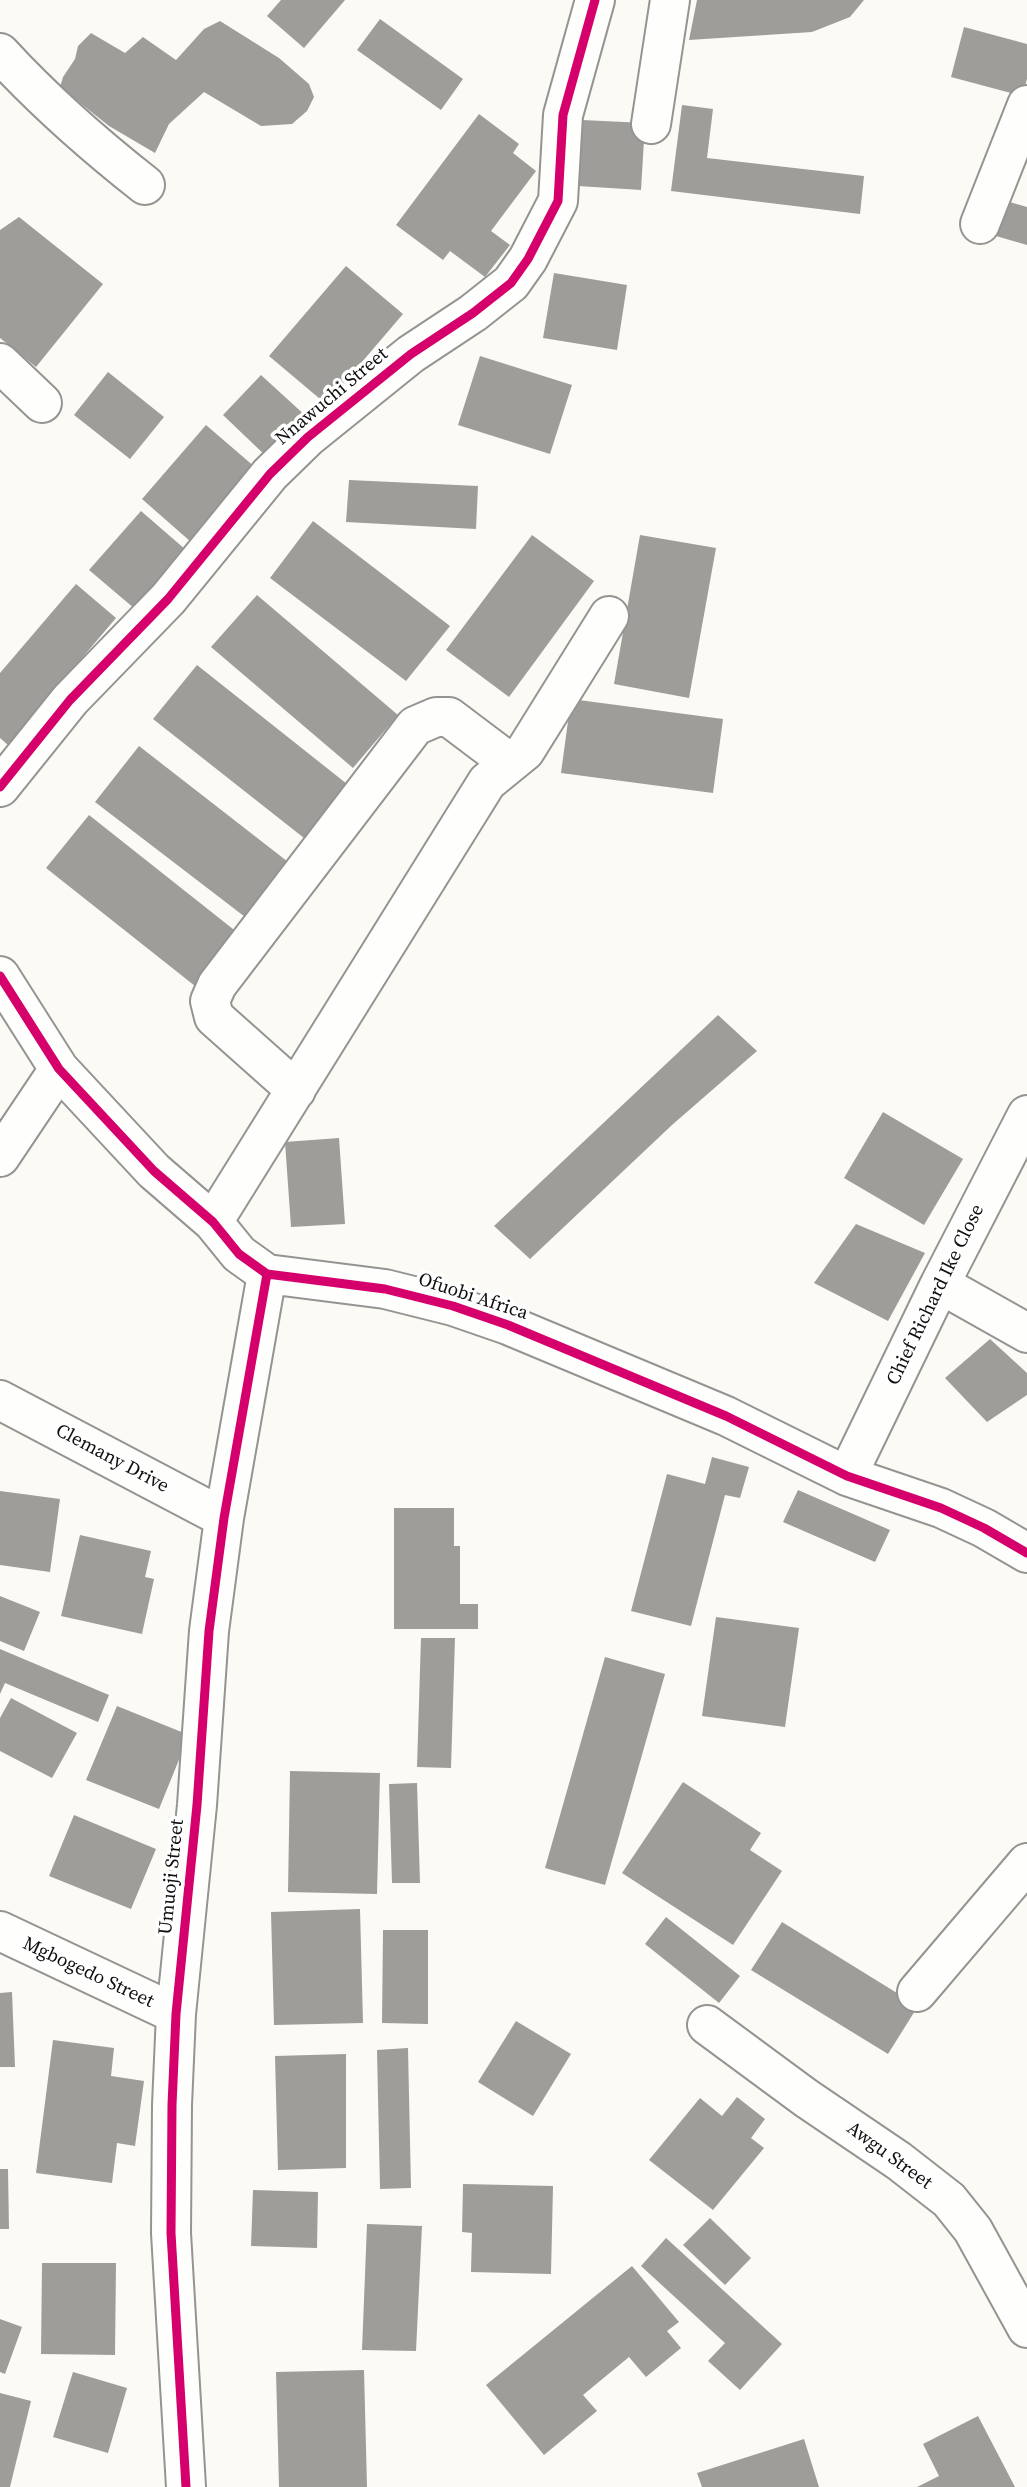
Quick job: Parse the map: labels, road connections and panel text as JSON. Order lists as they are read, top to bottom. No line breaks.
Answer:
{"streets":{"street":["Nnawuchi Street","Chief Richard Ike Close","Ofuobi Africa","Clemany Drive","Umuoji Street","Mgbogedo Street","Awgu Street"]},"crossings":[["Chief Richard Ike Close","Ofuobi Africa"],["Ofuobi Africa","Umuoji Street"],["Clemany Drive","Umuoji Street"],["Umuoji Street","Mgbogedo Street"]]}
